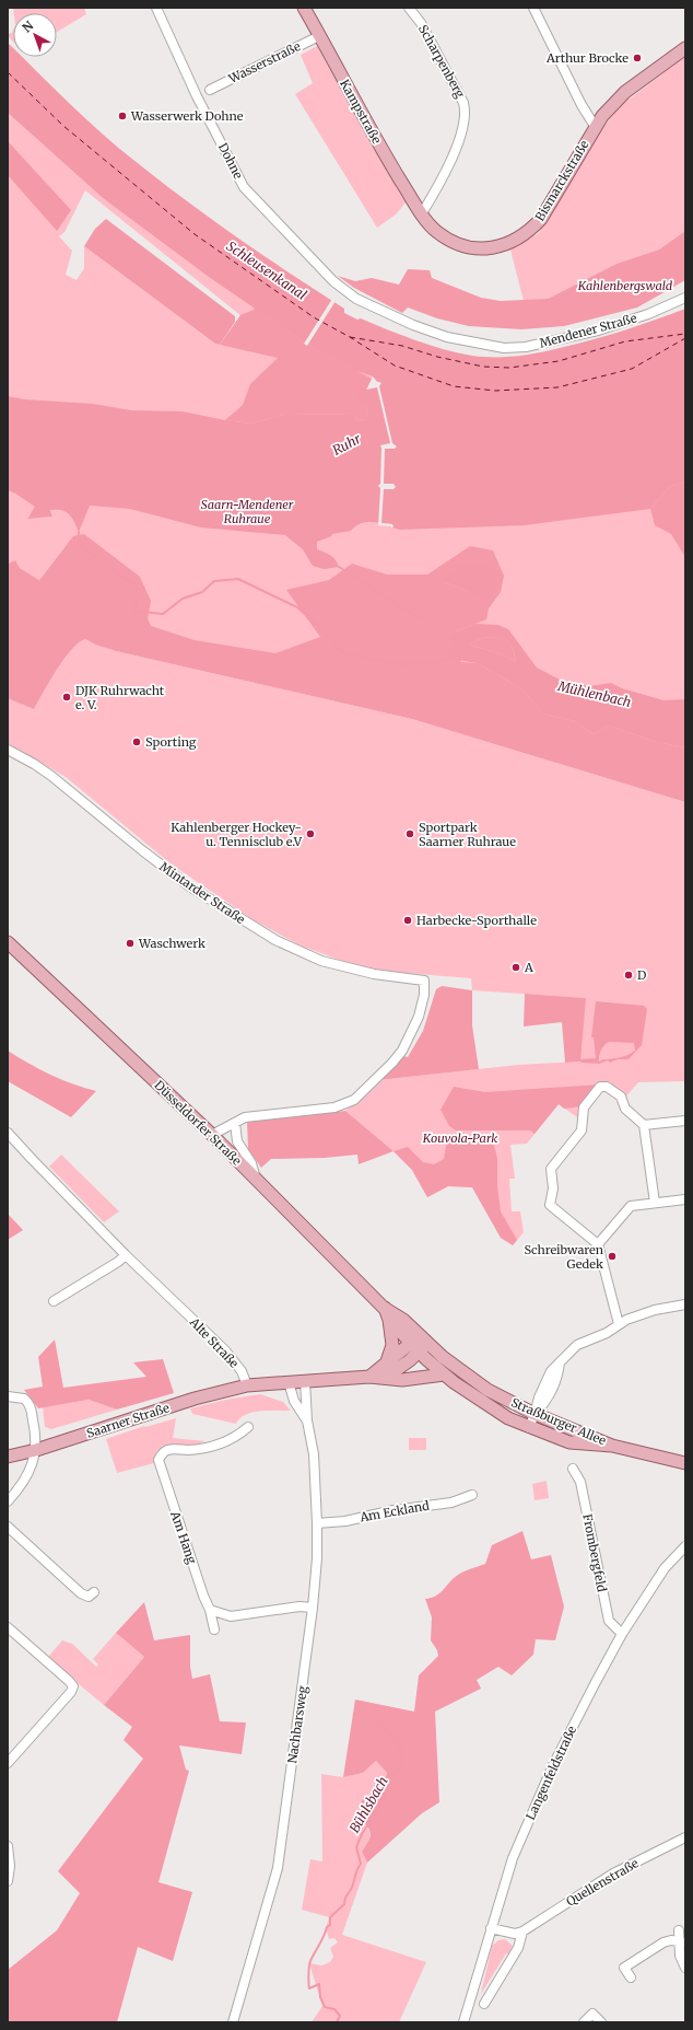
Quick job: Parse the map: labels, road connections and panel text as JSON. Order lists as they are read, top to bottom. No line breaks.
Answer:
{"streets":{"main road":["Kampstraße","Bismarckstraße","Düsseldorfer Straße","Saarner Straße","Straßburger Allee"],"street":["Scharpenberg","Wasserstraße","Dohne","Mendener Straße","Mintarder Straße","Alte Straße","Am Eckland","Am Hang","Frombergfeld","Nachbarsweg","Langenfeldstraße","Quellenstraße"]},"crossings":[["Scharpenberg","Kampstraße"],["Scharpenberg","Bismarckstraße"],["Wasserstraße","Kampstraße"],["Kampstraße","Bismarckstraße"],["Dohne","Mendener Straße"],["Düsseldorfer Straße","Straßburger Allee"],["Alte Straße","Saarner Straße"],["Am Eckland","Nachbarsweg"],["Frombergfeld","Langenfeldstraße"]],"water":["Schleusenkanal","Ruhr","Mühlenbach","Bühlsbach"],"parks":["Kahlenbergswald","Saarn-Mendener Ruhraue","Kouvola-Park"],"places":["Arthur Brocke","Wasserwerk Dohne","DJK Ruhrwacht e. V.","Sporting","Kahlenberger Hockey- u. Tennisclub e.V","Sportpark Saarner Ruhraue","Harbecke-Sporthalle","Waschwerk","A","D","Schreibwaren Gedek"],"north":"top left"}
